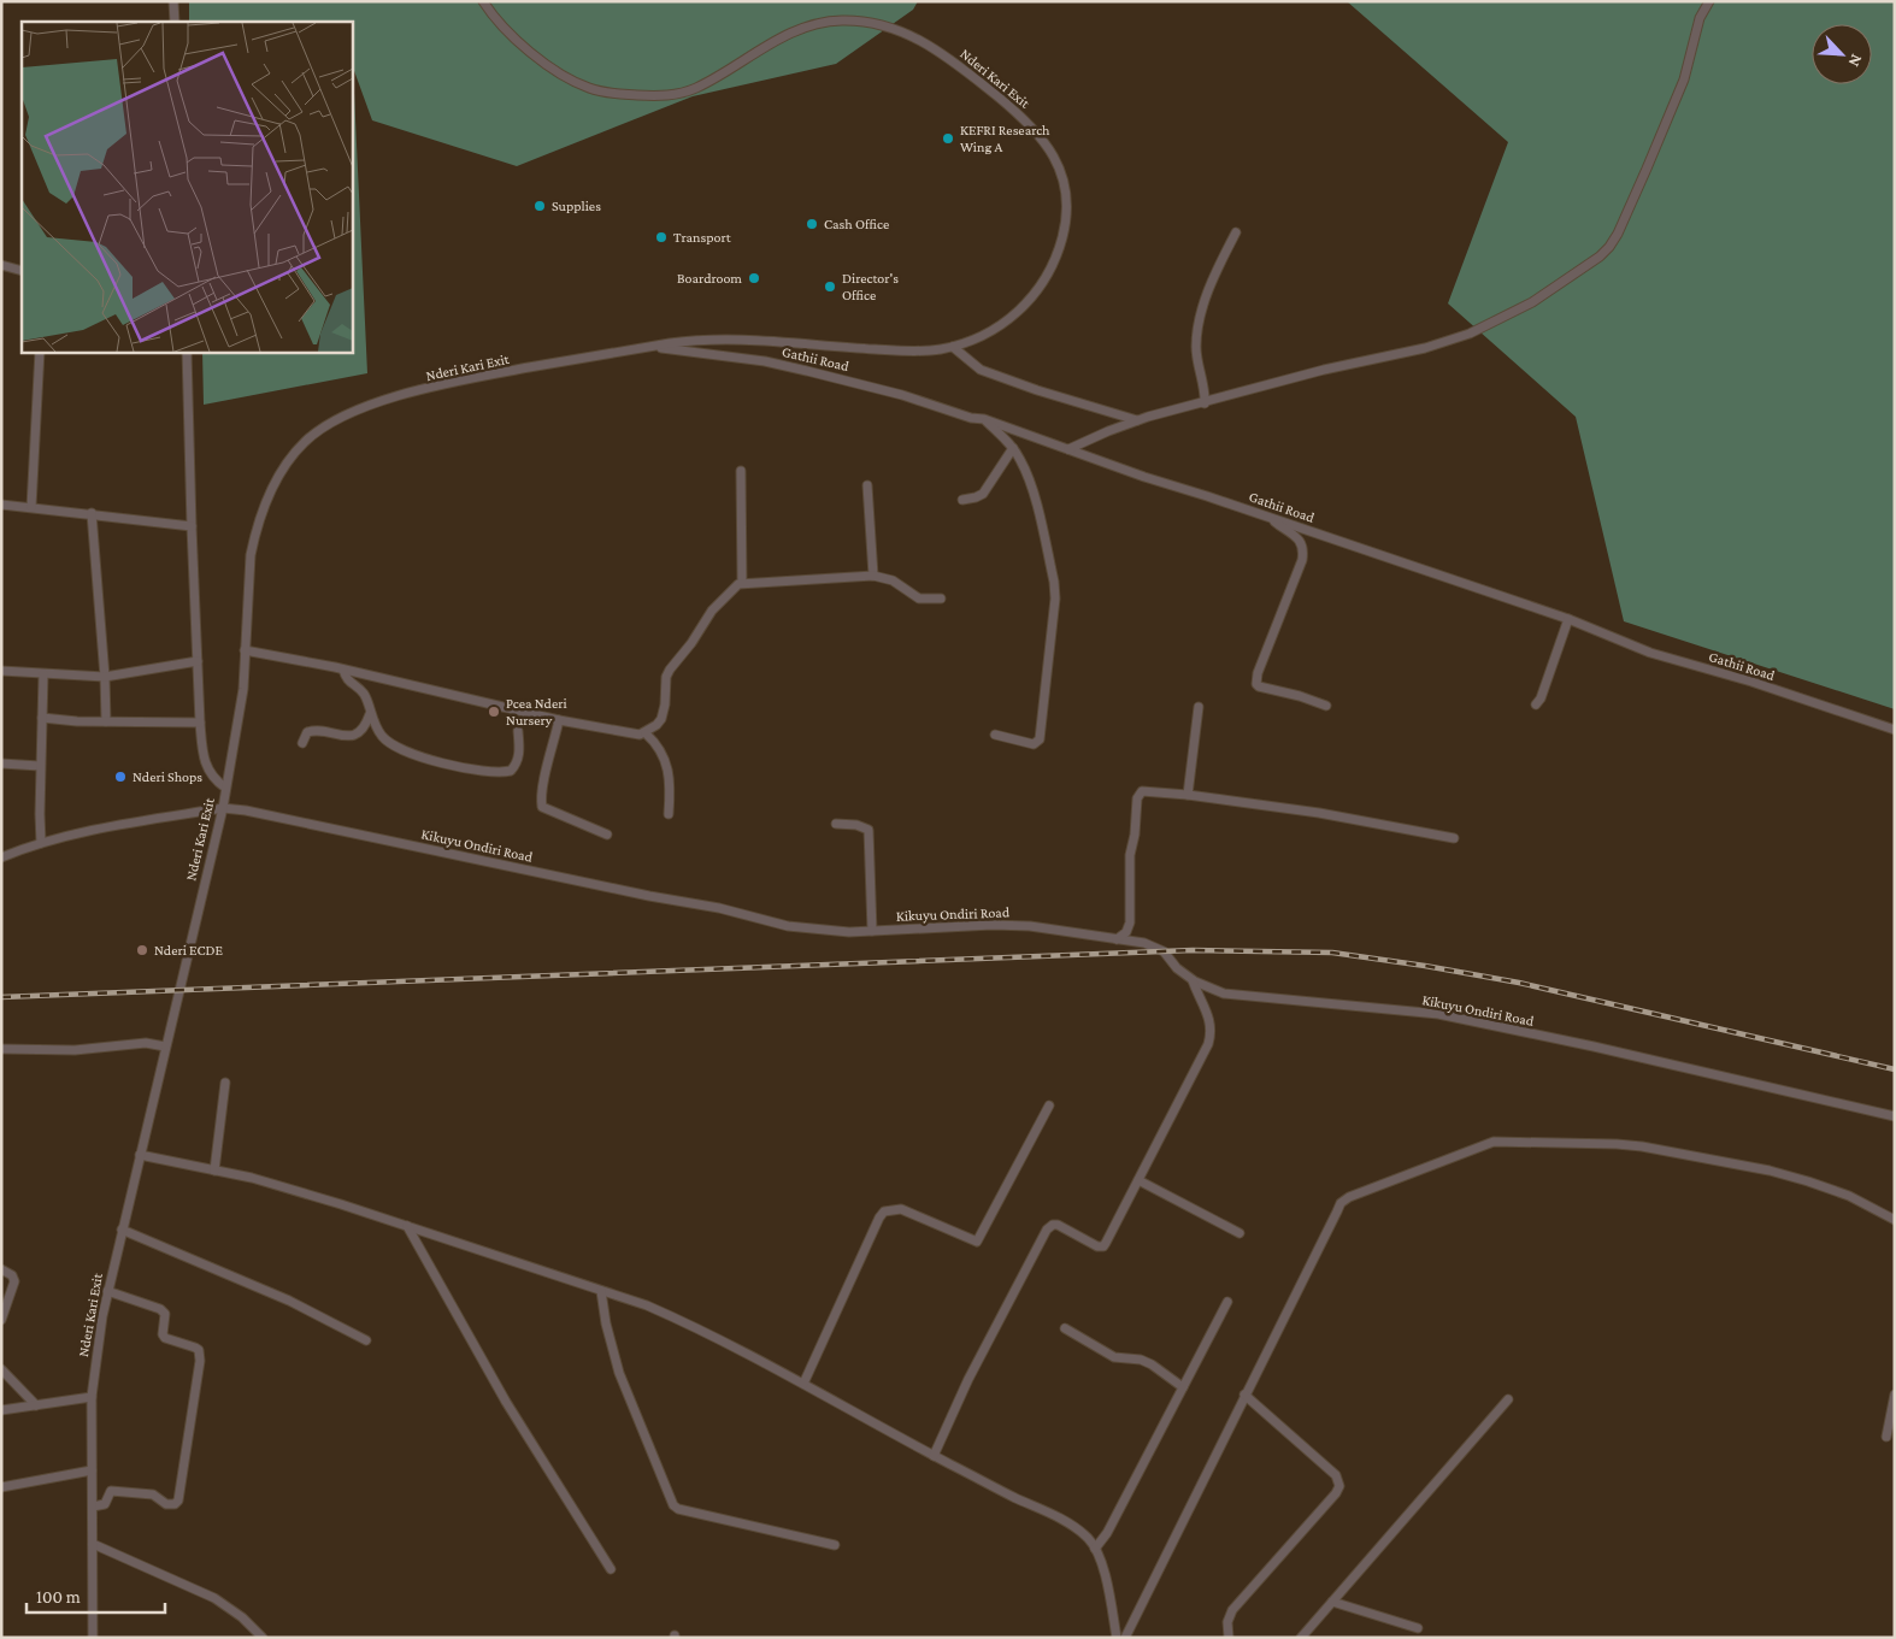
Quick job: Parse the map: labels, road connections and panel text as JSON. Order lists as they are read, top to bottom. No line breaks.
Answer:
{"streets":{"street":["Nderi Kari Exit","Gathii Road","Kikuyu Ondiri Road"]},"crossings":[["Nderi Kari Exit","Gathii Road"],["Nderi Kari Exit","Kikuyu Ondiri Road"]],"places":["KEFRI Research Wing A","Supplies","Cash Office","Transport","Boardroom","Director's Office","Pcea Nderi Nursery","Nderi Shops","Nderi ECDE"],"scale_bar":"100 m","north":"bottom right"}
